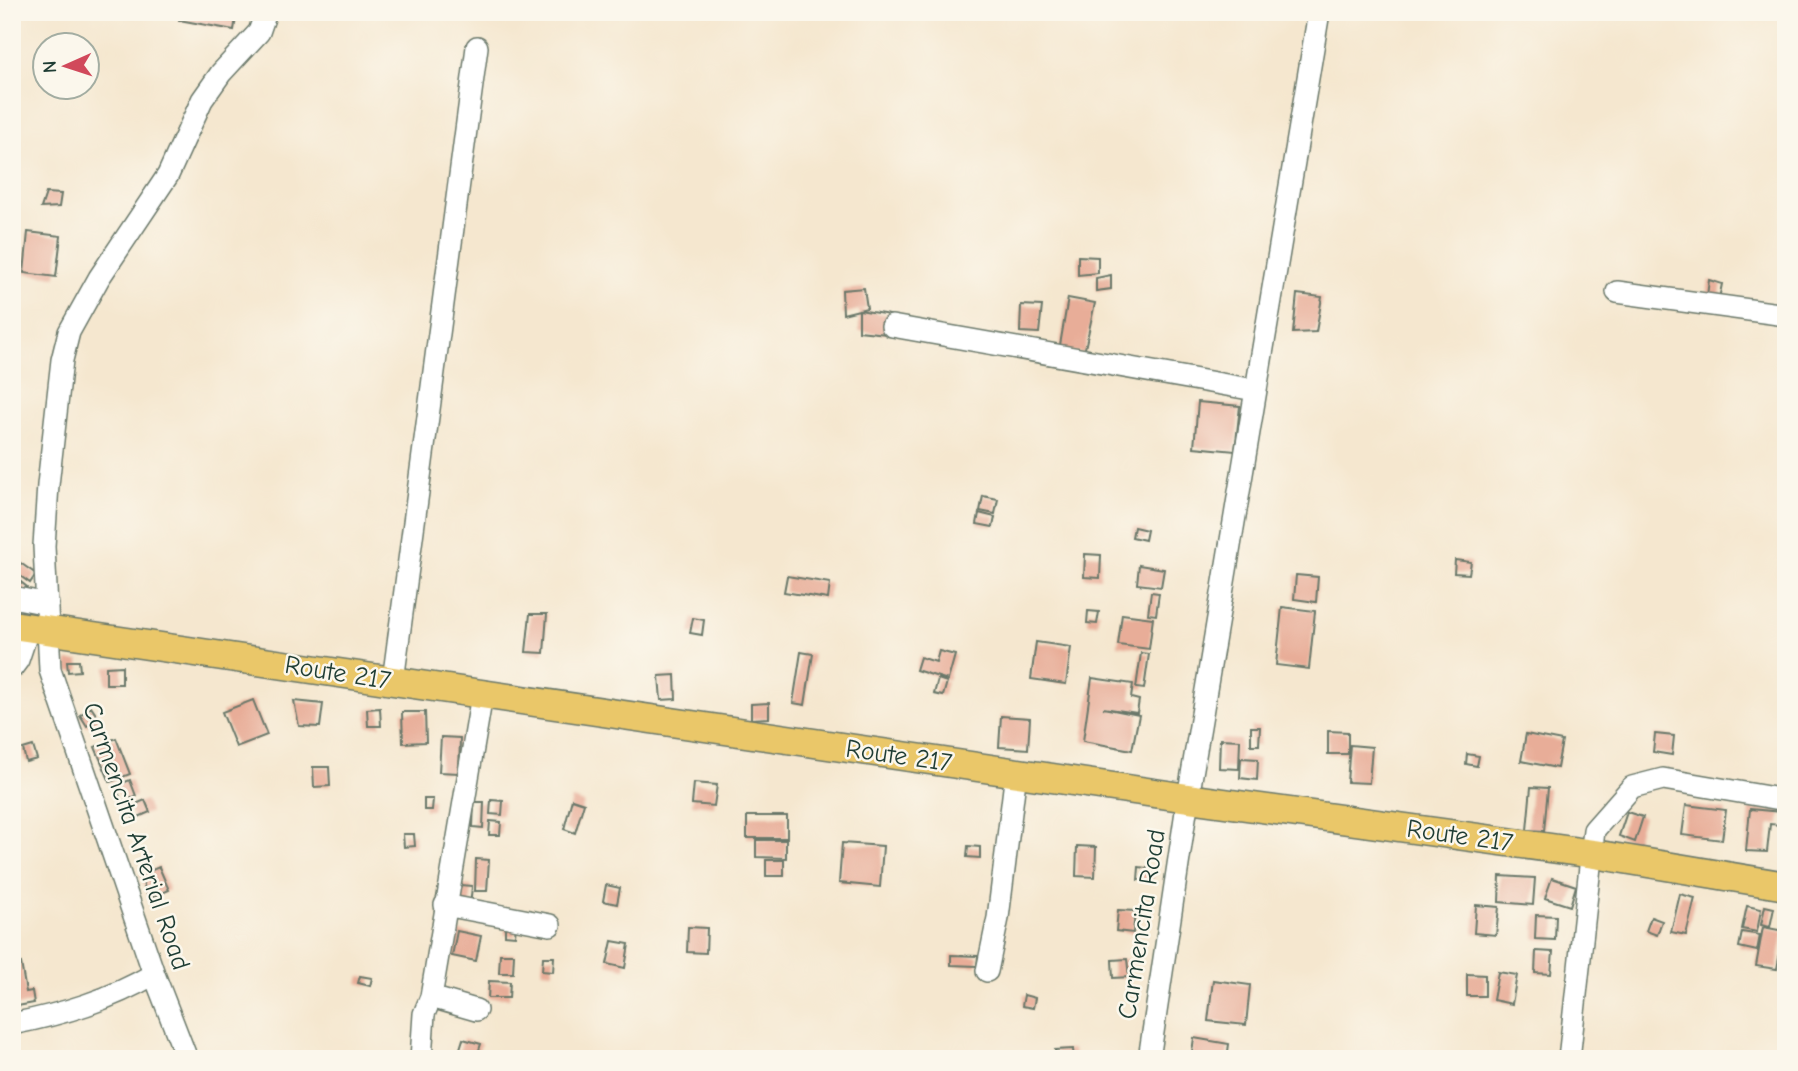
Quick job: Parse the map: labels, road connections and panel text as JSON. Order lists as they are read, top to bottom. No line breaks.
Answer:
{"streets":{"main road":["Route 217"],"street":["Carmencita Arterial Road","Carmencita Road"]},"crossings":[["Route 217","Carmencita Arterial Road"],["Route 217","Carmencita Road"]],"north":"left"}
